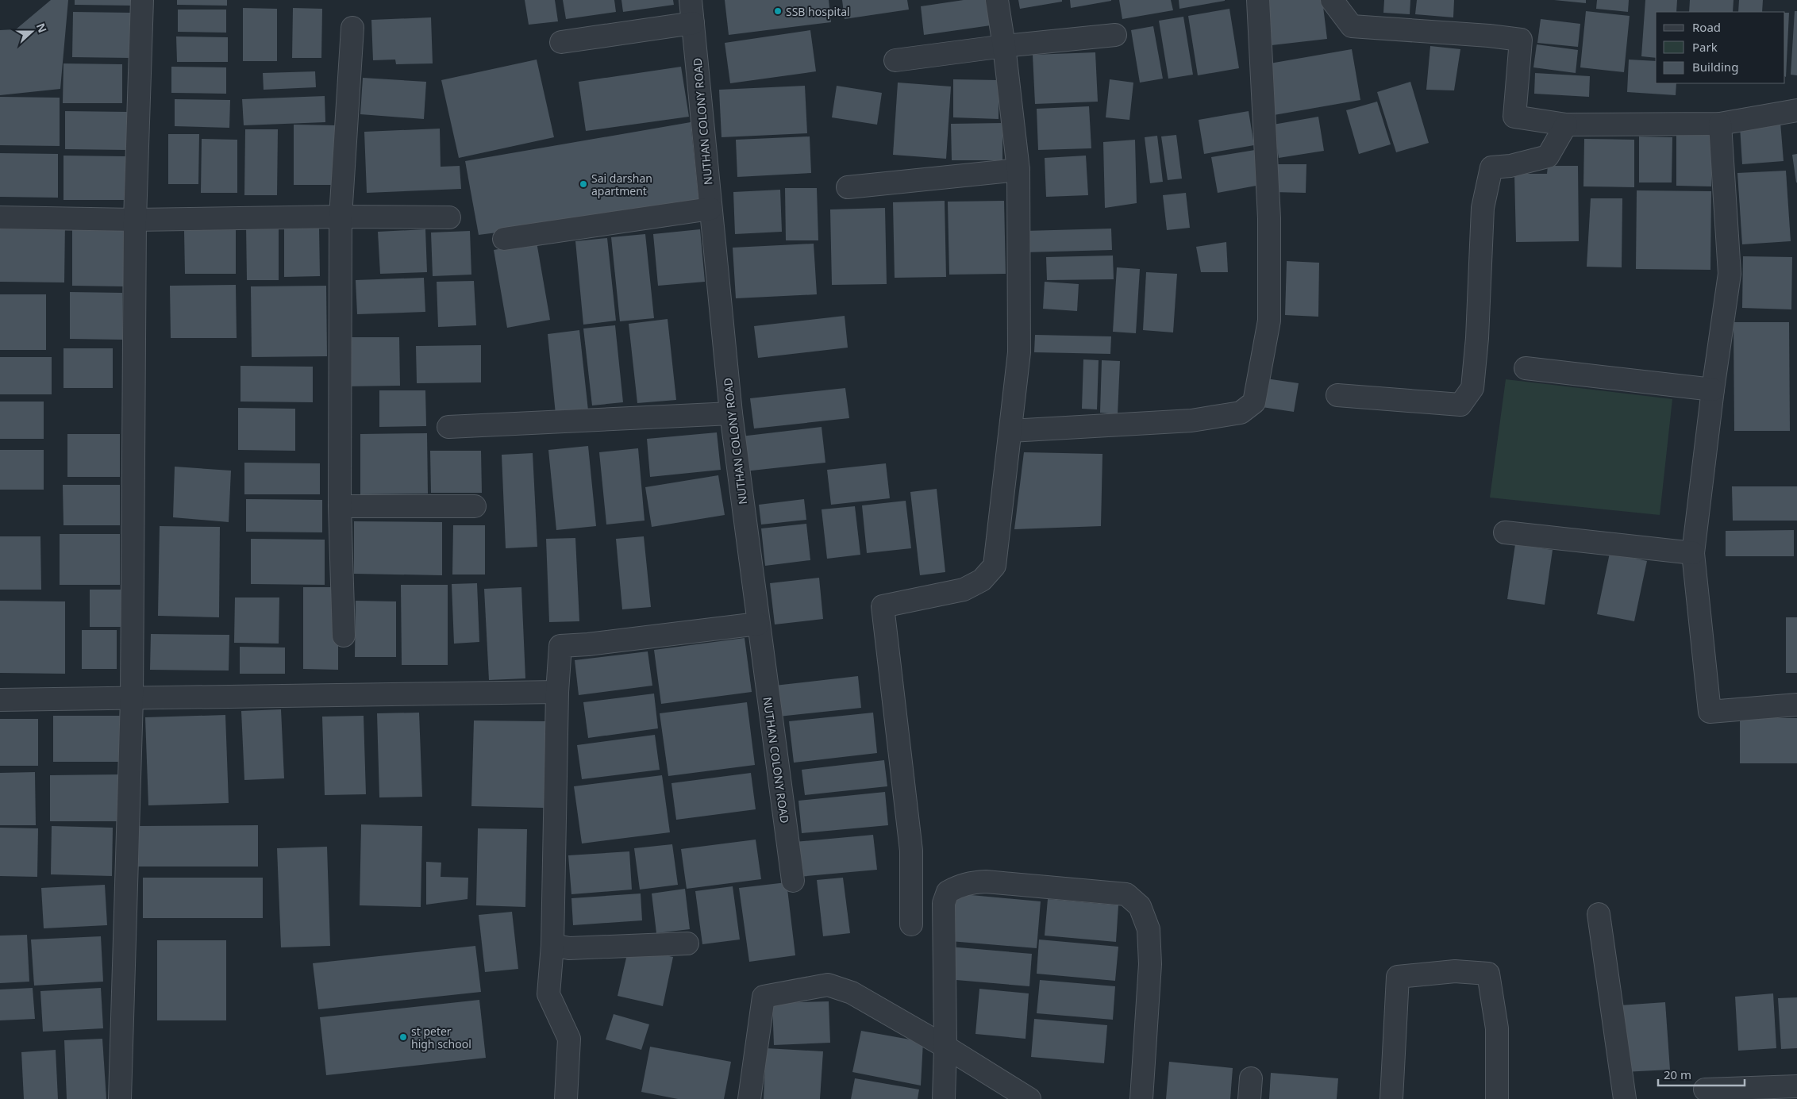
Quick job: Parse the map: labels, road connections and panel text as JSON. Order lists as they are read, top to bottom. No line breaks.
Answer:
{"streets":{"street":["NUTHAN COLONY ROAD"]},"places":["SSB hospital","Sai darshan apartment","st peter high school"],"legend":["Road","Park","Building"],"scale_bar":"20 m","north":"right"}
